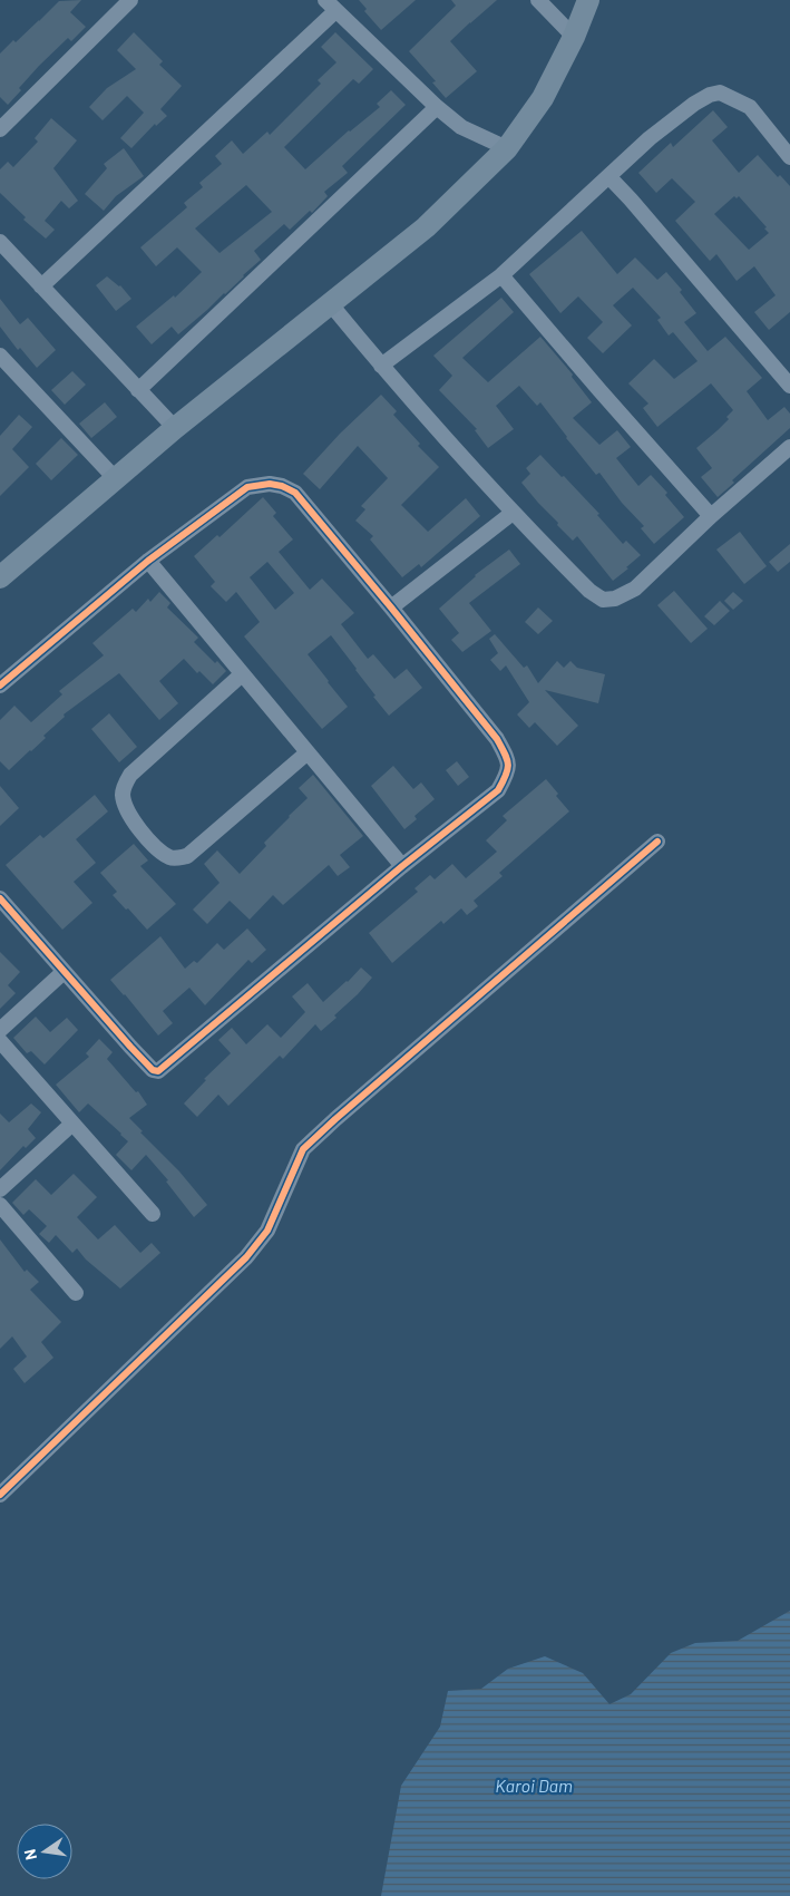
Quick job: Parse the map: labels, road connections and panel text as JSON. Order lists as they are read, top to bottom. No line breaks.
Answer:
{"water":["Karoi Dam"],"north":"left"}
